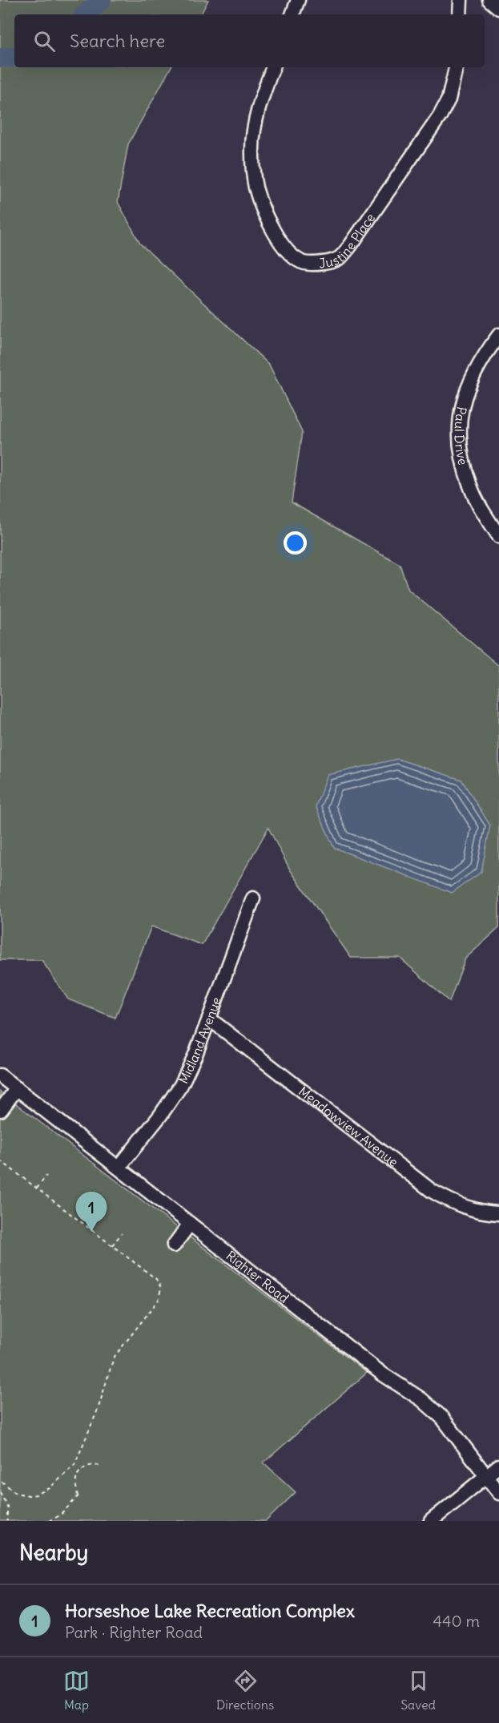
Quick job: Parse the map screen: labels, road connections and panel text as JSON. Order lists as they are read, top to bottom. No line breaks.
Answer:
{"streets":{"street":["Justine Place","Paul Drive","Midland Avenue","Meadowview Avenue","Righter Road"]},"crossings":[["Midland Avenue","Meadowview Avenue"],["Midland Avenue","Righter Road"]],"page":{"search":"Search here","pins":"1","heading":"Nearby","list":[{"mark":"1","name":"Horseshoe Lake Recreation Complex","note":"Park · Righter Road","value":"440 m"}],"nav":["Map","Directions","Saved"]}}
